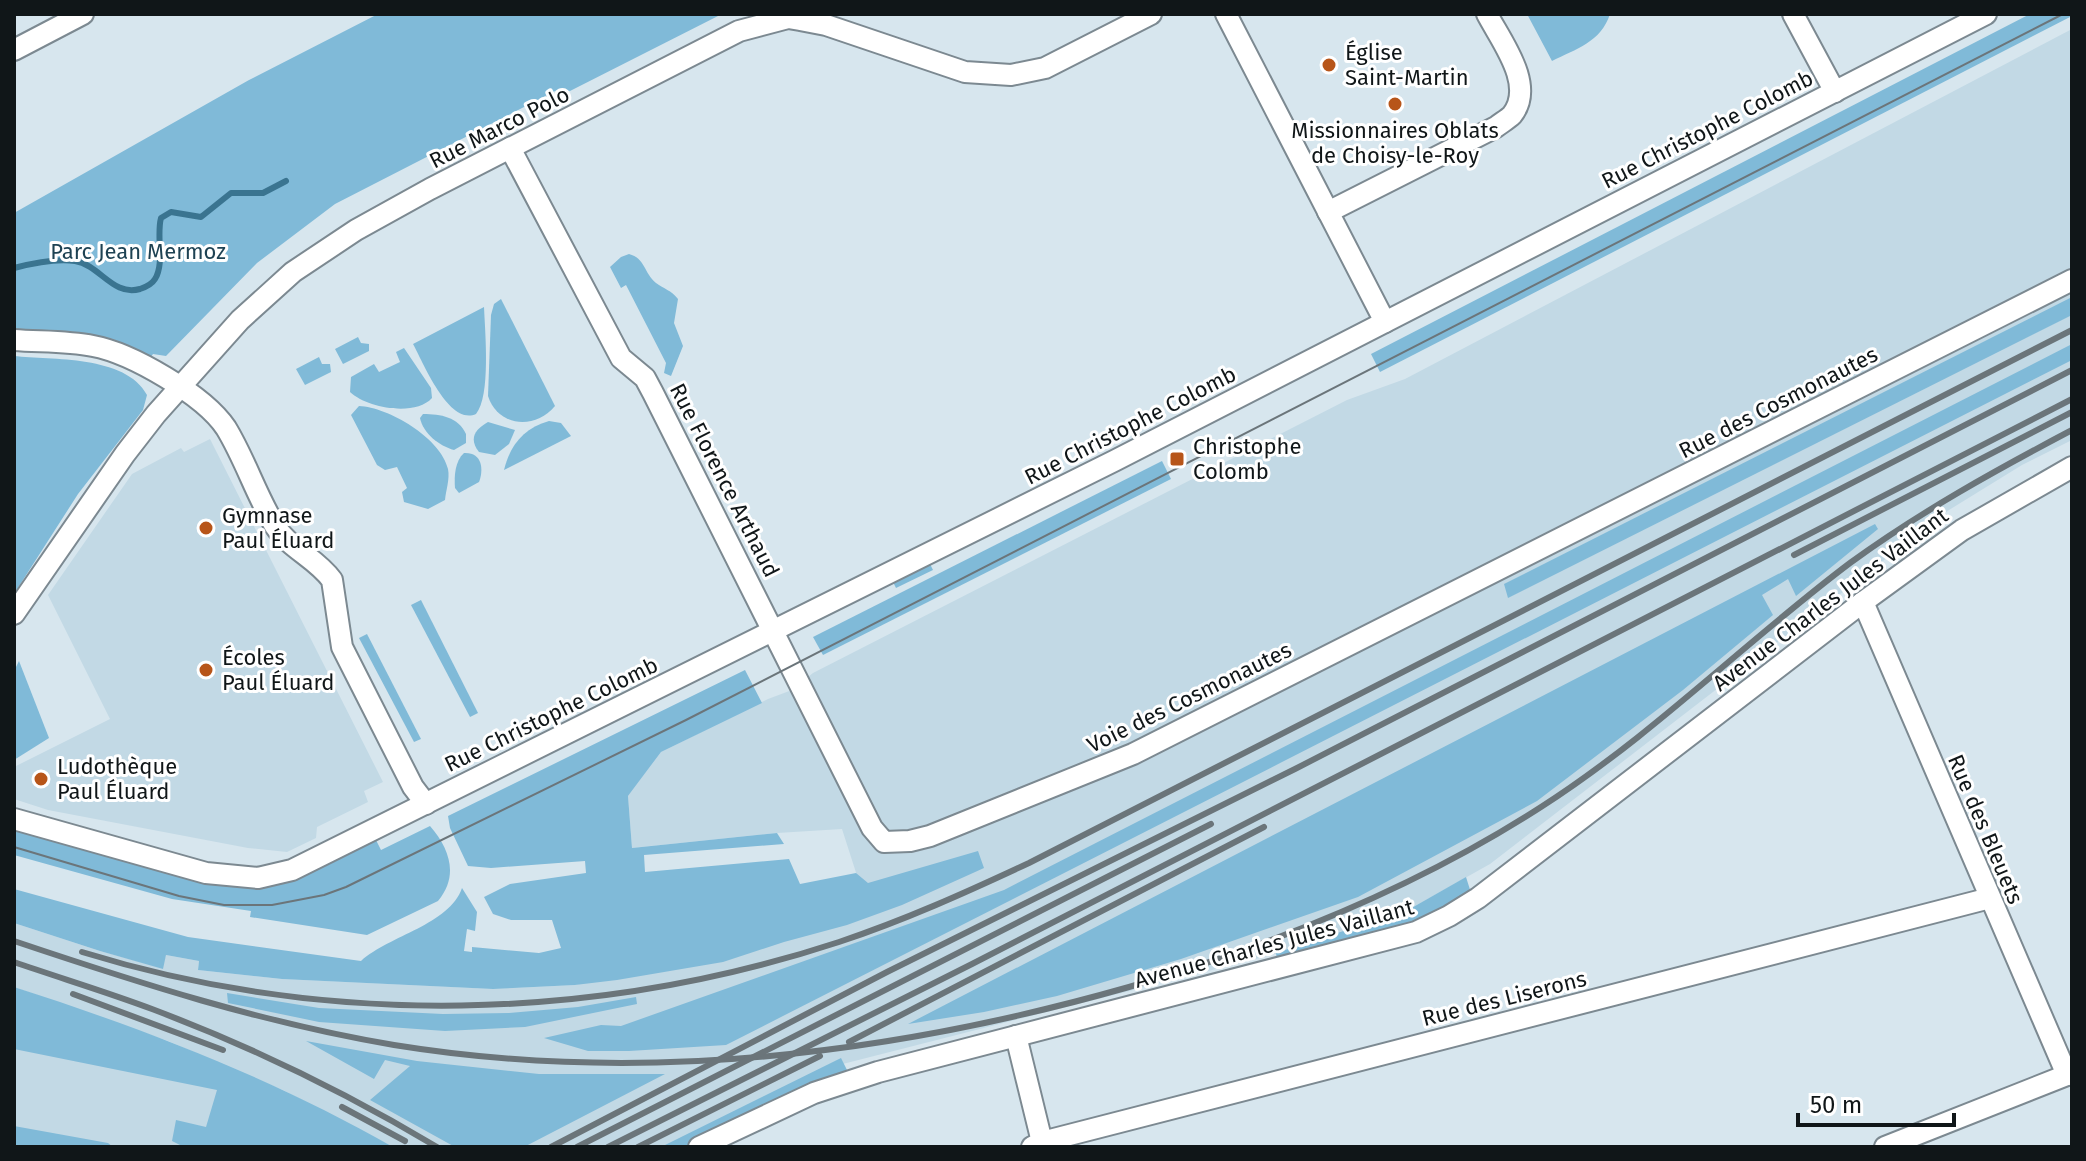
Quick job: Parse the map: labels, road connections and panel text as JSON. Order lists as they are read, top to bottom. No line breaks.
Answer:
{"streets":{"street":["Rue Marco Polo","Rue Christophe Colomb","Rue des Cosmonautes","Rue Florence Arthaud","Avenue Charles Jules Vaillant","Voie des Cosmonautes","Rue des Bleuets","Rue des Liserons"]},"crossings":[["Rue Marco Polo","Rue Florence Arthaud"],["Rue Christophe Colomb","Rue Florence Arthaud"],["Rue des Cosmonautes","Voie des Cosmonautes"],["Rue Florence Arthaud","Voie des Cosmonautes"],["Avenue Charles Jules Vaillant","Rue des Bleuets"],["Rue des Bleuets","Rue des Liserons"]],"parks":["Parc Jean Mermoz"],"places":{"other":["Église Saint-Martin","Missionnaires Oblats de Choisy-le-Roy","Gymnase Paul Éluard","Écoles Paul Éluard","Ludothèque Paul Éluard"],"transit":["Christophe Colomb"]},"scale_bar":"50 m"}
